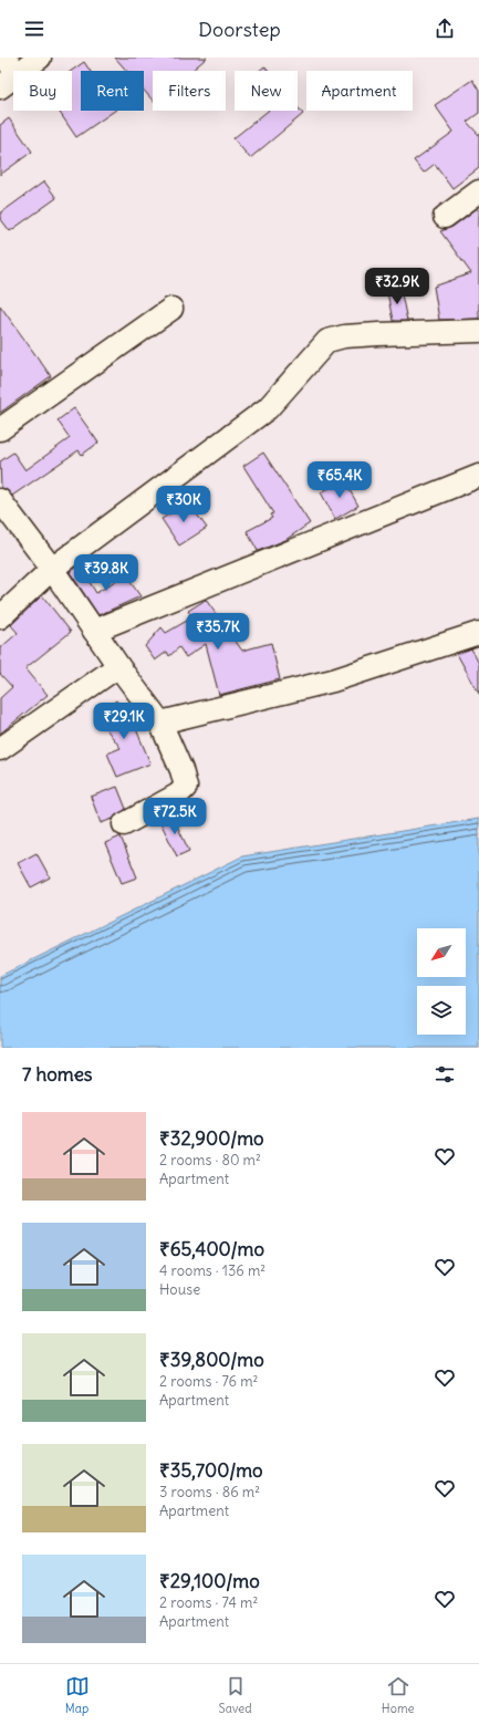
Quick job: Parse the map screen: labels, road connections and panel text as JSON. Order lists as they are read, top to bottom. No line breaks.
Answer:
{"north":"bottom left","page":{"header":"Doorstep","chip":["Buy","Rent","Filters","New","Apartment"],"price":["₹32.9K","₹65.4K","₹30K","₹39.8K","₹35.7K","₹29.1K","₹72.5K"],"heading":"7 homes","list":[{"name":"₹32,900/mo","note":"2 rooms · 80 m² · Apartment"},{"name":"₹65,400/mo","note":"4 rooms · 136 m² · House"},{"name":"₹39,800/mo","note":"2 rooms · 76 m² · Apartment"},{"name":"₹35,700/mo","note":"3 rooms · 86 m² · Apartment"},{"name":"₹29,100/mo","note":"2 rooms · 74 m² · Apartment"}],"tabs":["Map","Saved","Home"]}}
